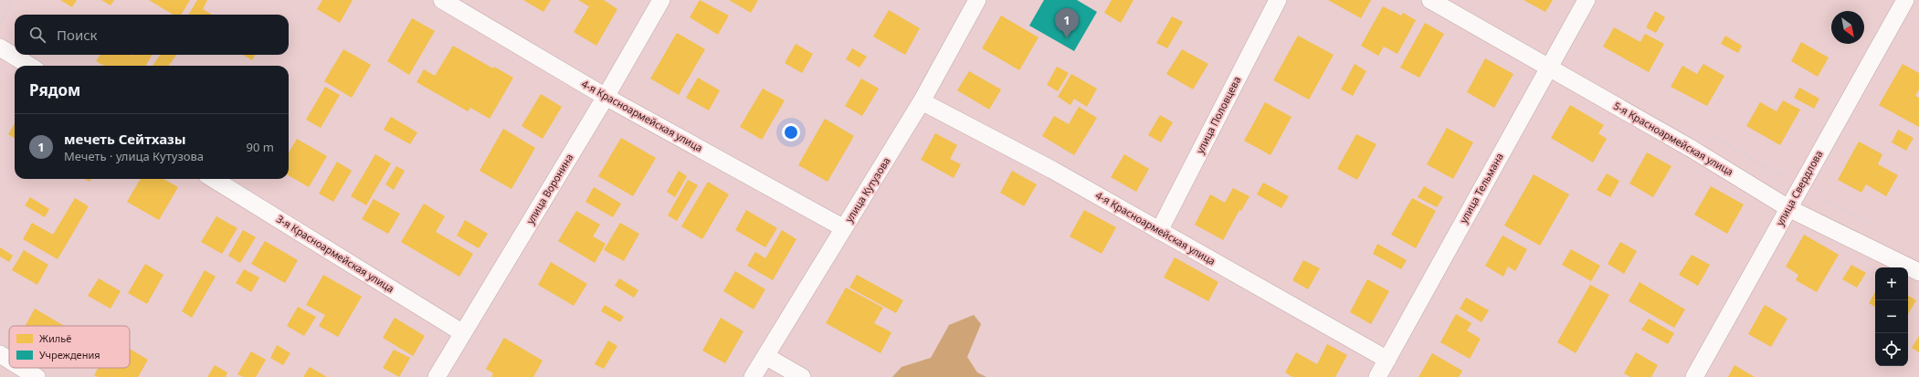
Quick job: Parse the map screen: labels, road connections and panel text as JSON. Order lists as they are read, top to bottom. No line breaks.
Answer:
{"streets":{"street":["улица Половцева","4-я Красноармейская улица","5-я Красноармейская улица","улица Тельмана","улица Свердлова","улица Воронина","улица Кутузова","3-я Красноармейская улица"]},"crossings":[["улица Половцева","4-я Красноармейская улица"],["4-я Красноармейская улица","улица Тельмана"],["4-я Красноармейская улица","улица Воронина"],["4-я Красноармейская улица","улица Кутузова"],["5-я Красноармейская улица","улица Тельмана"],["5-я Красноармейская улица","улица Свердлова"],["улица Воронина","3-я Красноармейская улица"]],"legend":["Жильё","Учреждения"],"north":"bottom right","page":{"pins":"1","search":"Поиск","heading":"Рядом","list":[{"mark":"1","name":"мечеть Сейтхазы","note":"Мечеть · улица Кутузова","value":"90 m"}],"map_buttons":["+","−"]}}
